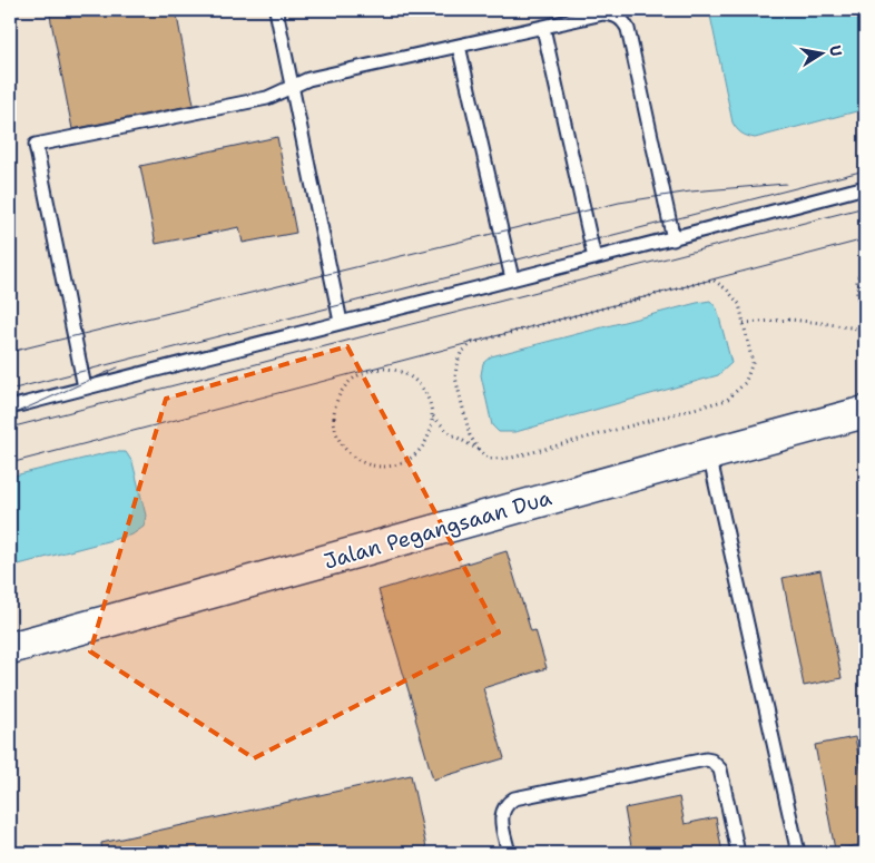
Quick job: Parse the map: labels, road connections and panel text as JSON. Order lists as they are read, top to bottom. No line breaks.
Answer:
{"streets":{"main road":["Jalan Pegangsaan Dua"]},"north":"right"}
